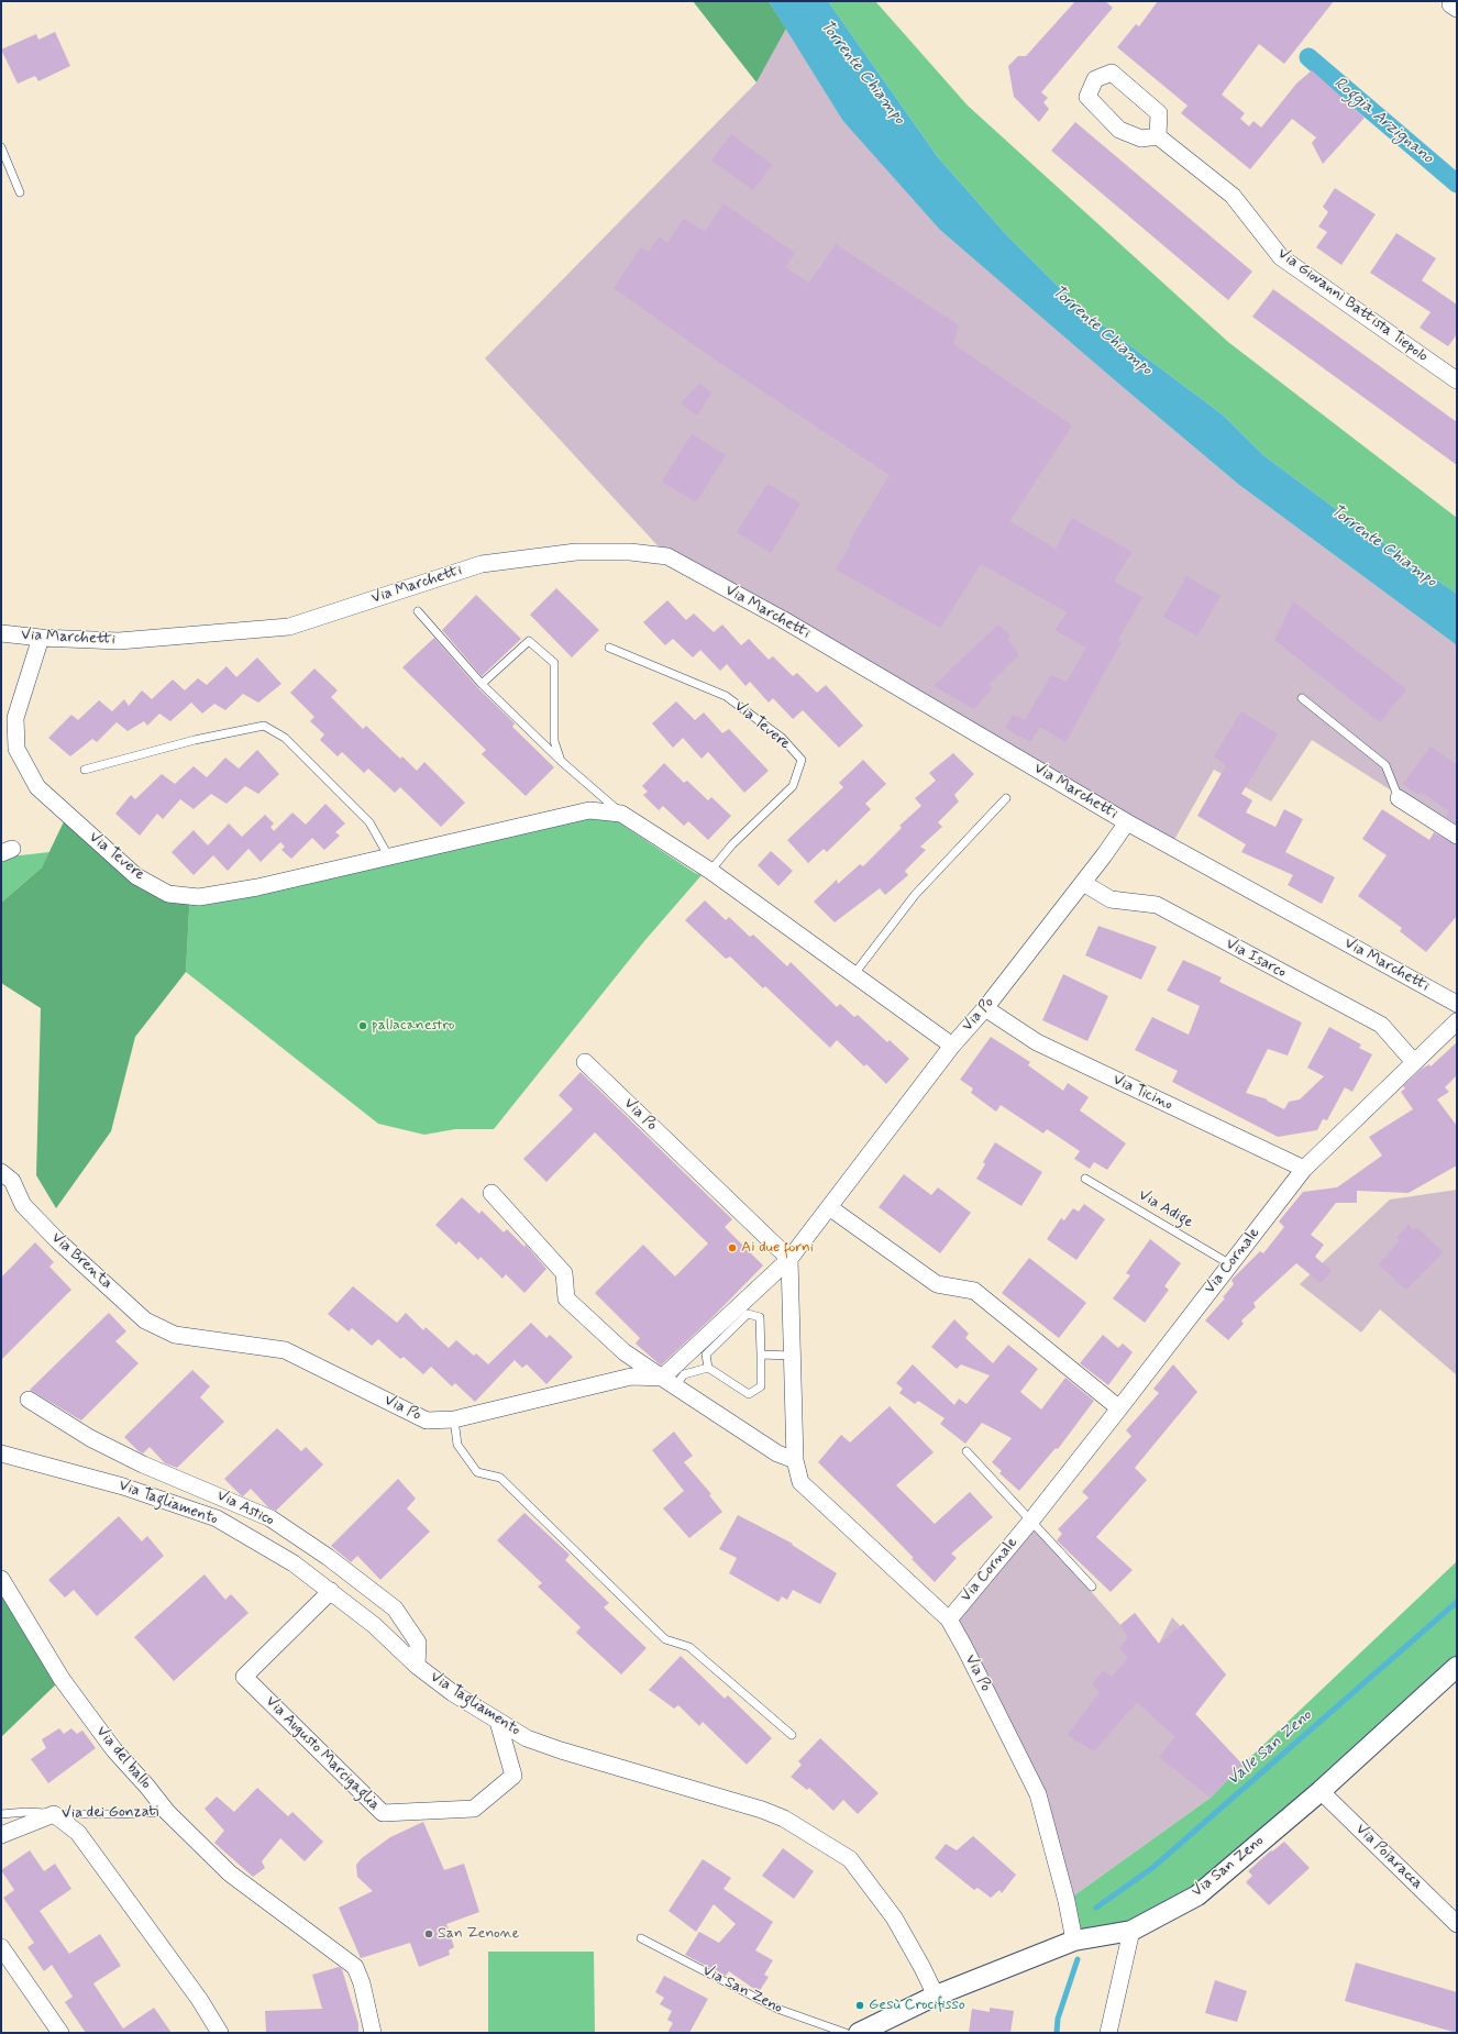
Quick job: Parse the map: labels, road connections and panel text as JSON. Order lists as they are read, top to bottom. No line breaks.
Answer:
{"streets":{"street":["Via Giovanni Battista Tiepolo","Via Marchetti","Via Tevere","Via Isarco","Via Po","Via Ticino","Via Brenta","Via Cornale","Via Tagliamento","Via Astico","Via Augusto Marcigaglia","Via del ballo","Via dei Gonzati","Via Poiaracca","Via San Zeno"],"lane":["Via Adige"]},"crossings":[["Via Marchetti","Via Tevere"],["Via Marchetti","Via Po"],["Via Tevere","Via Po"],["Via Isarco","Via Po"],["Via Isarco","Via Cornale"],["Via Po","Via Ticino"],["Via Po","Via Brenta"],["Via Po","Via Cornale"],["Via Po","Via San Zeno"],["Via Ticino","Via Cornale"],["Via Adige","Via Cornale"],["Via Tagliamento","Via Astico"],["Via Tagliamento","Via Augusto Marcigaglia"],["Via Tagliamento","Via San Zeno"],["Via del ballo","Via dei Gonzati"],["Via Poiaracca","Via San Zeno"]],"water":["Torrente Chiampo","Roggia Arzignano","Valle San Zeno"],"places":["pallacanestro","Ai due forni","San Zenone","Gesù Crocifisso"]}
